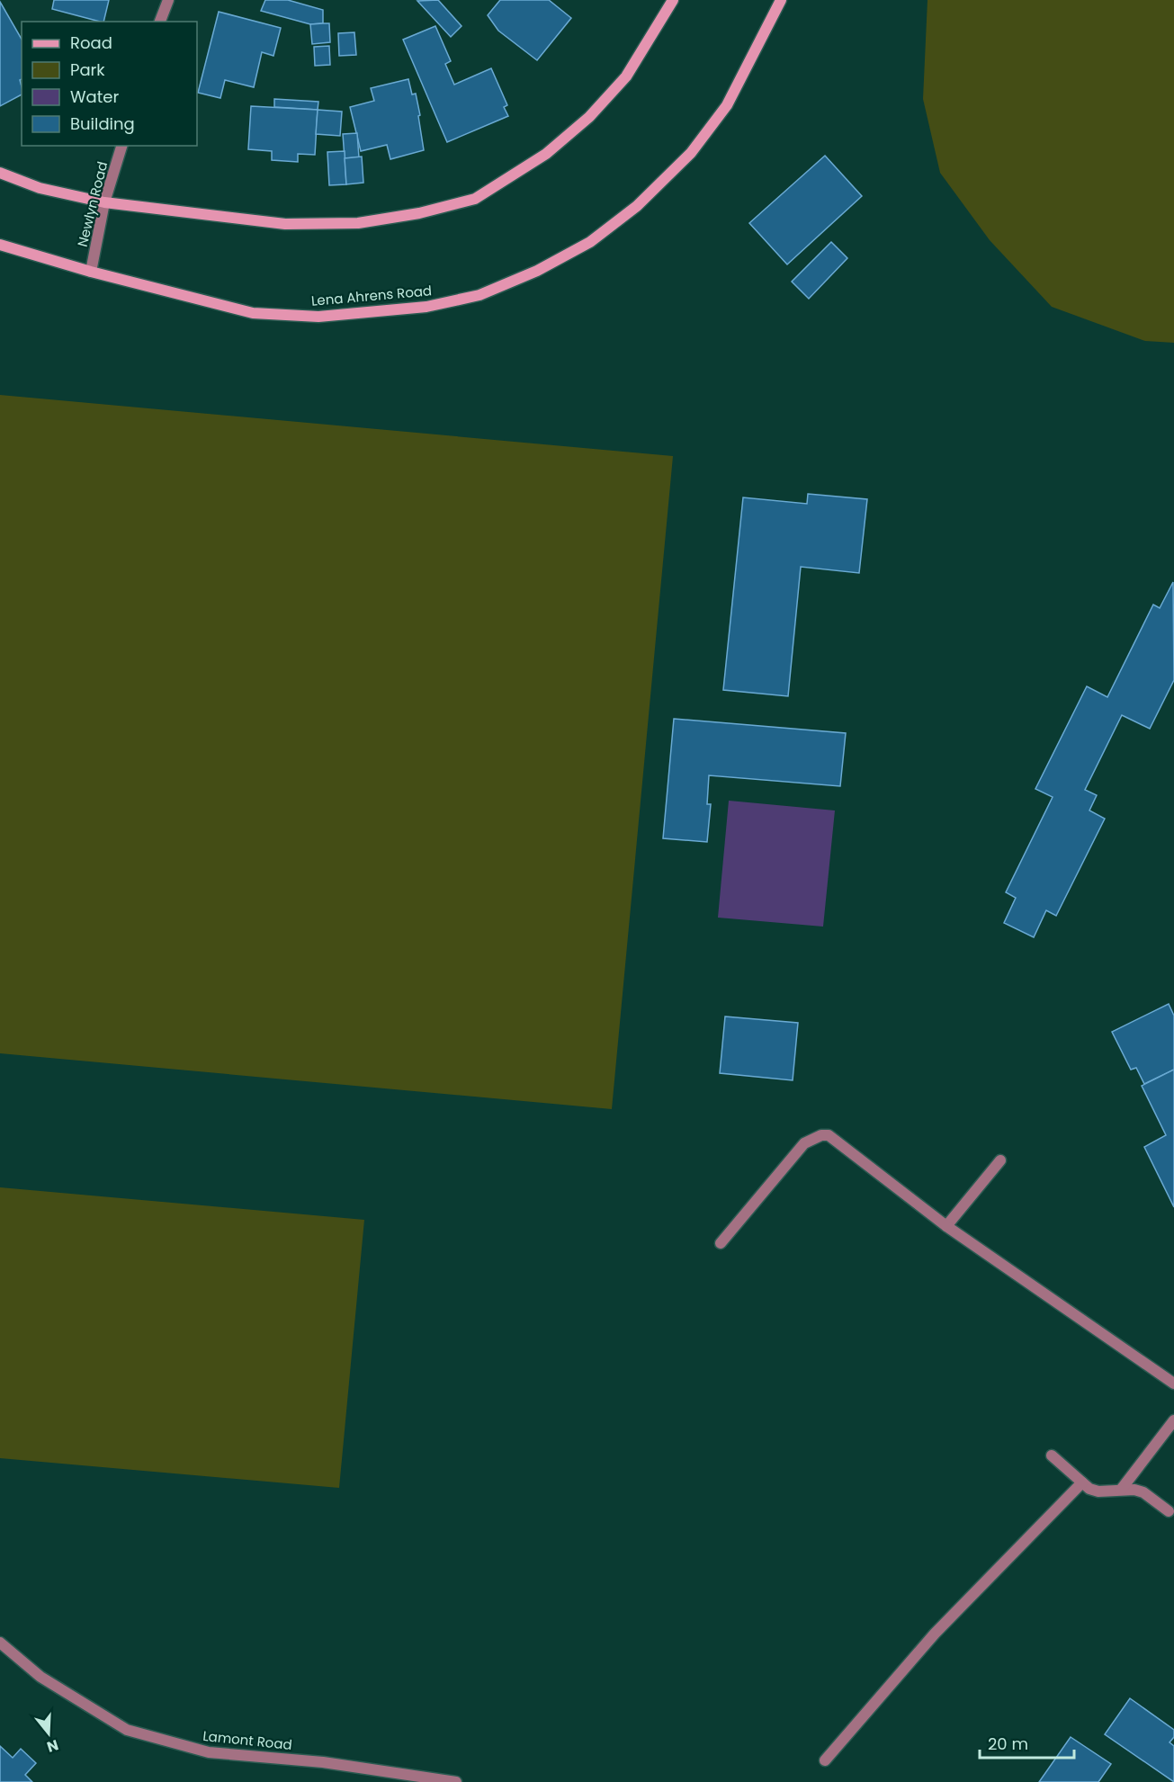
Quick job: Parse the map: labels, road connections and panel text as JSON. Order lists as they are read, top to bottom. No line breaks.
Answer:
{"streets":{"main road":["Lena Ahrens Road"],"street":["Newlyn Road","Lamont Road"]},"crossings":[["Newlyn Road","Lena Ahrens Road"]],"legend":["Road","Park","Water","Building"],"scale_bar":"20 m","north":"bottom"}
